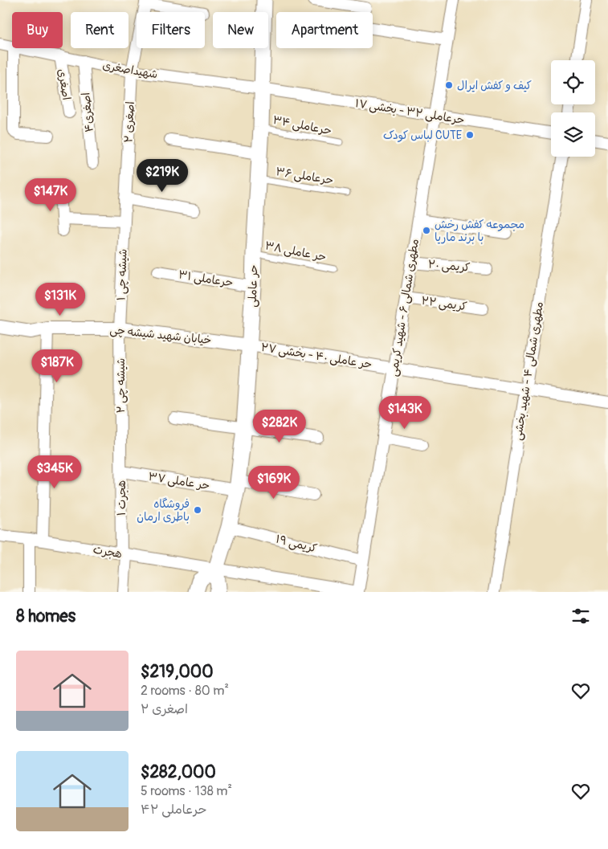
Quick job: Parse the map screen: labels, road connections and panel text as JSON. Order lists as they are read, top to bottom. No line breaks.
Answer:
{"streets":{"main road":["حر عاملی"],"street":["شهیداصغری","اصغری","حرعاملی ۳۲ - بخشی ۱۷","اصغری۴","اصغری ۲","کریمی ۲۰","شیشه چی ۱","حرعاملی ۳۱","کریمی ۲۲","مطهری شمالی ۶ - شهید کریمی","خیابان شهید شیشه چی","حر عاملی ۴۰ - بخشی ۲۷","مطهری شمالی ۴ - شهید بخشی","شیشه چی ۲","حر عاملی ۳۷","هجرت ۱","کریمی ۱۹","هجرت"],"lane":["حرعاملی ۳۴","حرعاملی ۳۶","حر عاملی ۳۸"]},"crossings":[["شهیداصغری","اصغری"],["شهیداصغری","حرعاملی ۳۲ - بخشی ۱۷"],["شهیداصغری","اصغری۴"],["شهیداصغری","اصغری ۲"],["شهیداصغری","حر عاملی"],["حرعاملی ۳۲ - بخشی ۱۷","حر عاملی"],["حرعاملی ۳۲ - بخشی ۱۷","مطهری شمالی ۶ - شهید کریمی"],["اصغری ۲","شیشه چی ۱"],["حرعاملی ۳۴","حر عاملی"],["حرعاملی ۳۶","حر عاملی"],["حر عاملی ۳۸","حر عاملی"],["کریمی ۲۰","مطهری شمالی ۶ - شهید کریمی"],["شیشه چی ۱","خیابان شهید شیشه چی"],["شیشه چی ۱","شیشه چی ۲"],["حرعاملی ۳۱","حر عاملی"],["حر عاملی","خیابان شهید شیشه چی"],["حر عاملی","حر عاملی ۴۰ - بخشی ۲۷"],["حر عاملی","حر عاملی ۳۷"],["حر عاملی","کریمی ۱۹"],["حر عاملی","هجرت"],["کریمی ۲۲","مطهری شمالی ۶ - شهید کریمی"],["مطهری شمالی ۶ - شهید کریمی","حر عاملی ۴۰ - بخشی ۲۷"],["مطهری شمالی ۶ - شهید کریمی","کریمی ۱۹"],["مطهری شمالی ۶ - شهید کریمی","هجرت"],["خیابان شهید شیشه چی","حر عاملی ۴۰ - بخشی ۲۷"],["خیابان شهید شیشه چی","شیشه چی ۲"],["حر عاملی ۴۰ - بخشی ۲۷","مطهری شمالی ۴ - شهید بخشی"],["شیشه چی ۲","هجرت ۱"],["حر عاملی ۳۷","هجرت ۱"],["هجرت ۱","هجرت"]],"places":["کیف و کفش ایرال","لباس کودک CUTE","مجموعه کفش رخش با برند ماریا","فروشگاه باطری ارمان"],"page":{"chip":["Buy","Rent","Filters","New","Apartment"],"price":["$219K","$147K","$131K","$187K","$143K","$282K","$345K","$169K"],"heading":"8 homes","list":[{"name":"$219,000","note":"2 rooms · 80 m² · اصغری ۲"},{"name":"$282,000","note":"5 rooms · 138 m² · حرعاملی ۴۲"}]}}
